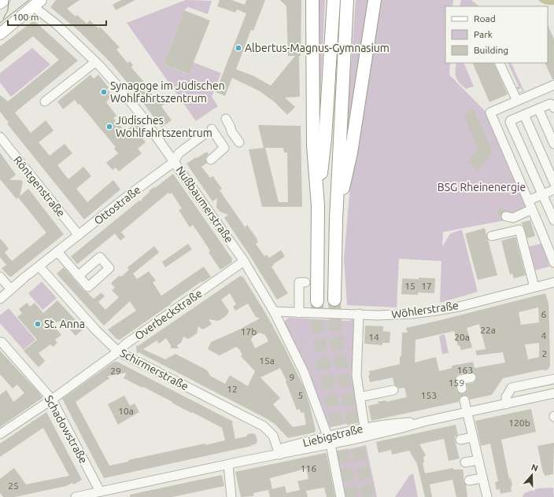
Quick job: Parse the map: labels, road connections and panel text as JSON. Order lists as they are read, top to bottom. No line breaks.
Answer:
{"streets":{"street":["Röntgenstraße","Nußbaumerstraße","Ottostraße","Wöhlerstraße","Overbeckstraße","Schirmerstraße","Schadowstraße","Liebigstraße"]},"crossings":[["Röntgenstraße","Ottostraße"],["Nußbaumerstraße","Ottostraße"],["Nußbaumerstraße","Wöhlerstraße"],["Nußbaumerstraße","Overbeckstraße"],["Nußbaumerstraße","Liebigstraße"],["Ottostraße","Schirmerstraße"],["Overbeckstraße","Schirmerstraße"],["Overbeckstraße","Schadowstraße"],["Schirmerstraße","Liebigstraße"],["Schadowstraße","Liebigstraße"]],"parks":["BSG Rheinenergie"],"places":["Albertus-Magnus-Gymnasium","Synagoge im Jüdischen Wohlfahrtszentrum","Jüdisches Wohlfahrtszentrum","St. Anna"],"house_numbers":["15","17","6","22a","17b","4","14","20a","2","15a","163","29","9","159","12","5","153","10a","120b","116","25"],"legend":["Road","Park","Building"],"scale_bar":"100 m","north":"top"}
